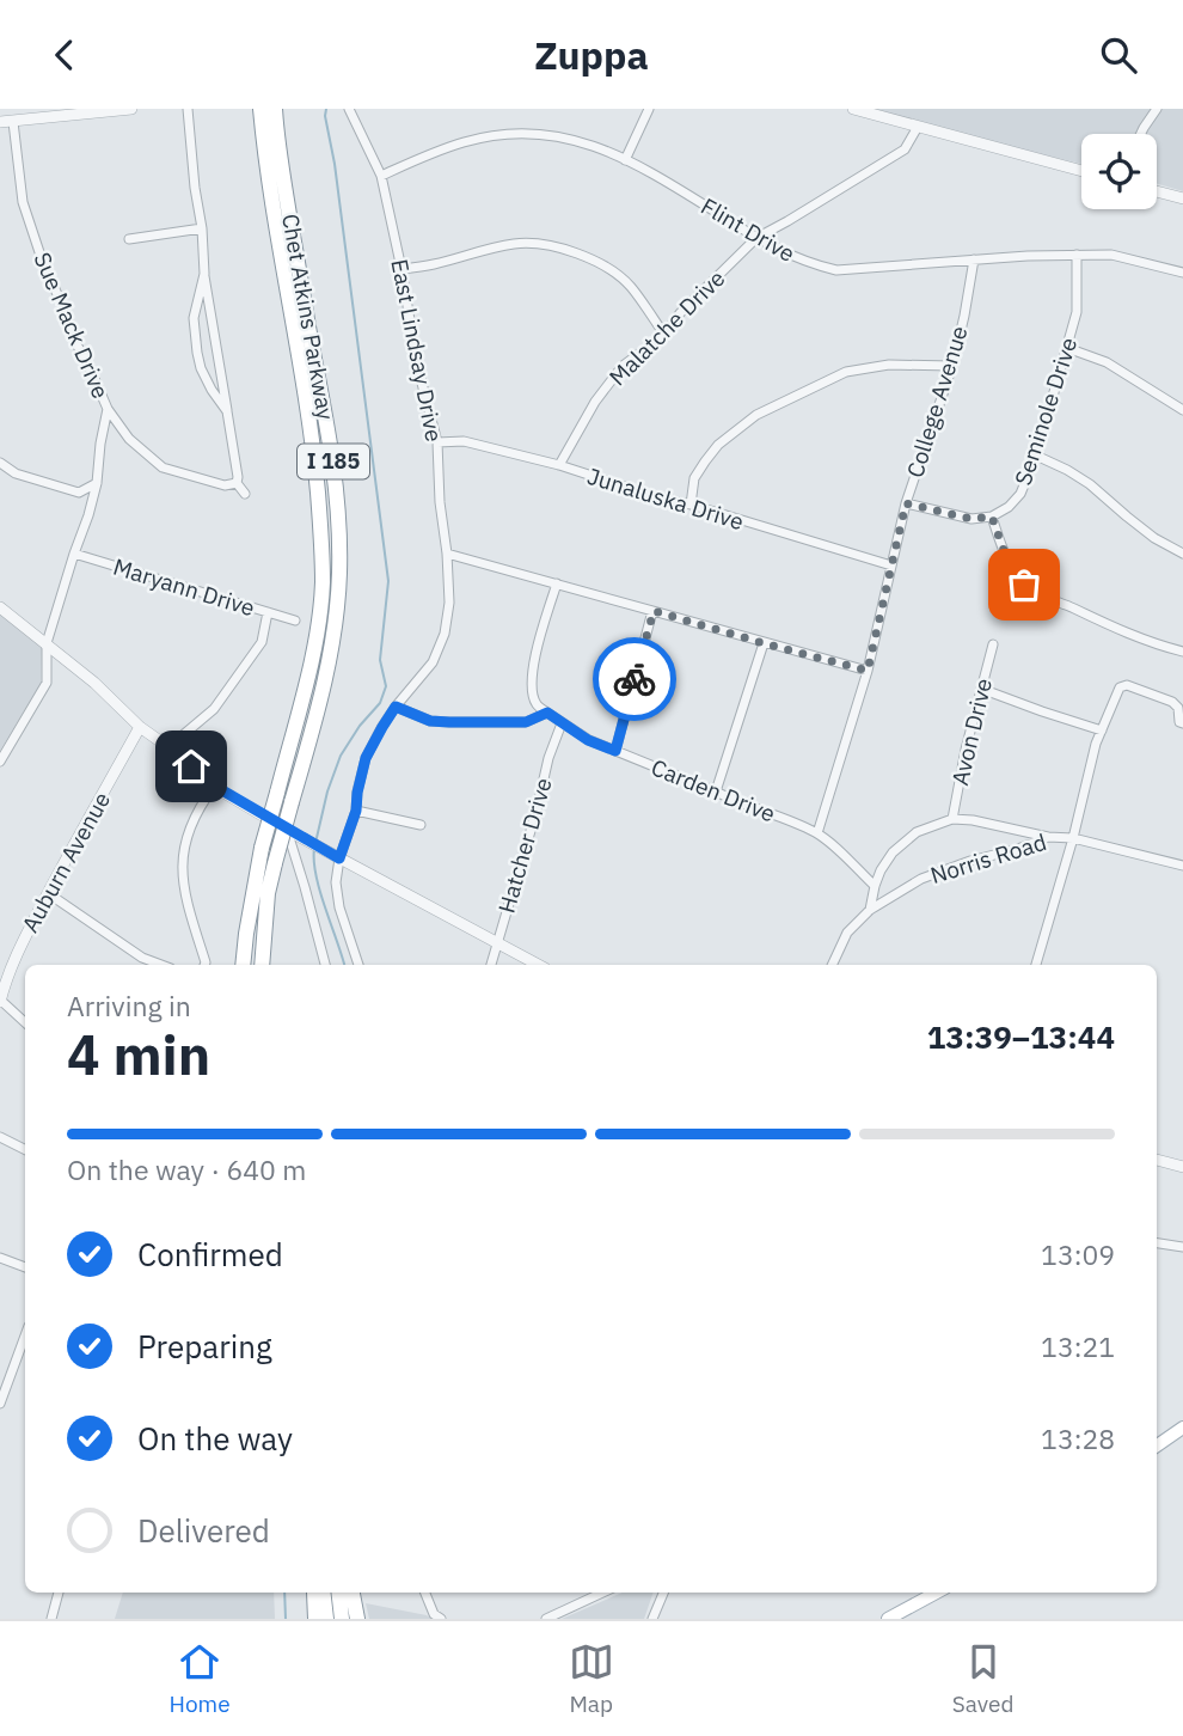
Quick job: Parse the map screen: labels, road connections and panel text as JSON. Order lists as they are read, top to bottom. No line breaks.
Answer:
{"streets":{"highway":["Chet Atkins Parkway","I 185"],"street":["Flint Drive","Sue Mack Drive","Malatche Drive","East Lindsay Drive","College Avenue","Seminole Drive","Junaluska Drive","Maryann Drive","Avon Drive","Carden Drive","Hatcher Drive","Norris Road","Auburn Avenue"]},"crossings":[["Flint Drive","Malatche Drive"],["Flint Drive","East Lindsay Drive"],["Flint Drive","College Avenue"],["Flint Drive","Seminole Drive"],["Sue Mack Drive","Maryann Drive"],["Malatche Drive","Junaluska Drive"],["East Lindsay Drive","Junaluska Drive"],["College Avenue","Junaluska Drive"],["College Avenue","Carden Drive"],["Carden Drive","Hatcher Drive"]],"page":{"header":"Zuppa","heading":["4 min","Arriving in","13:39–13:44"],"bar":"On the way · 640 m","list":[["Confirmed","13:09"],["Preparing","13:21"],["On the way","13:28"],"Delivered"],"tabs":["Home","Map","Saved"]}}
